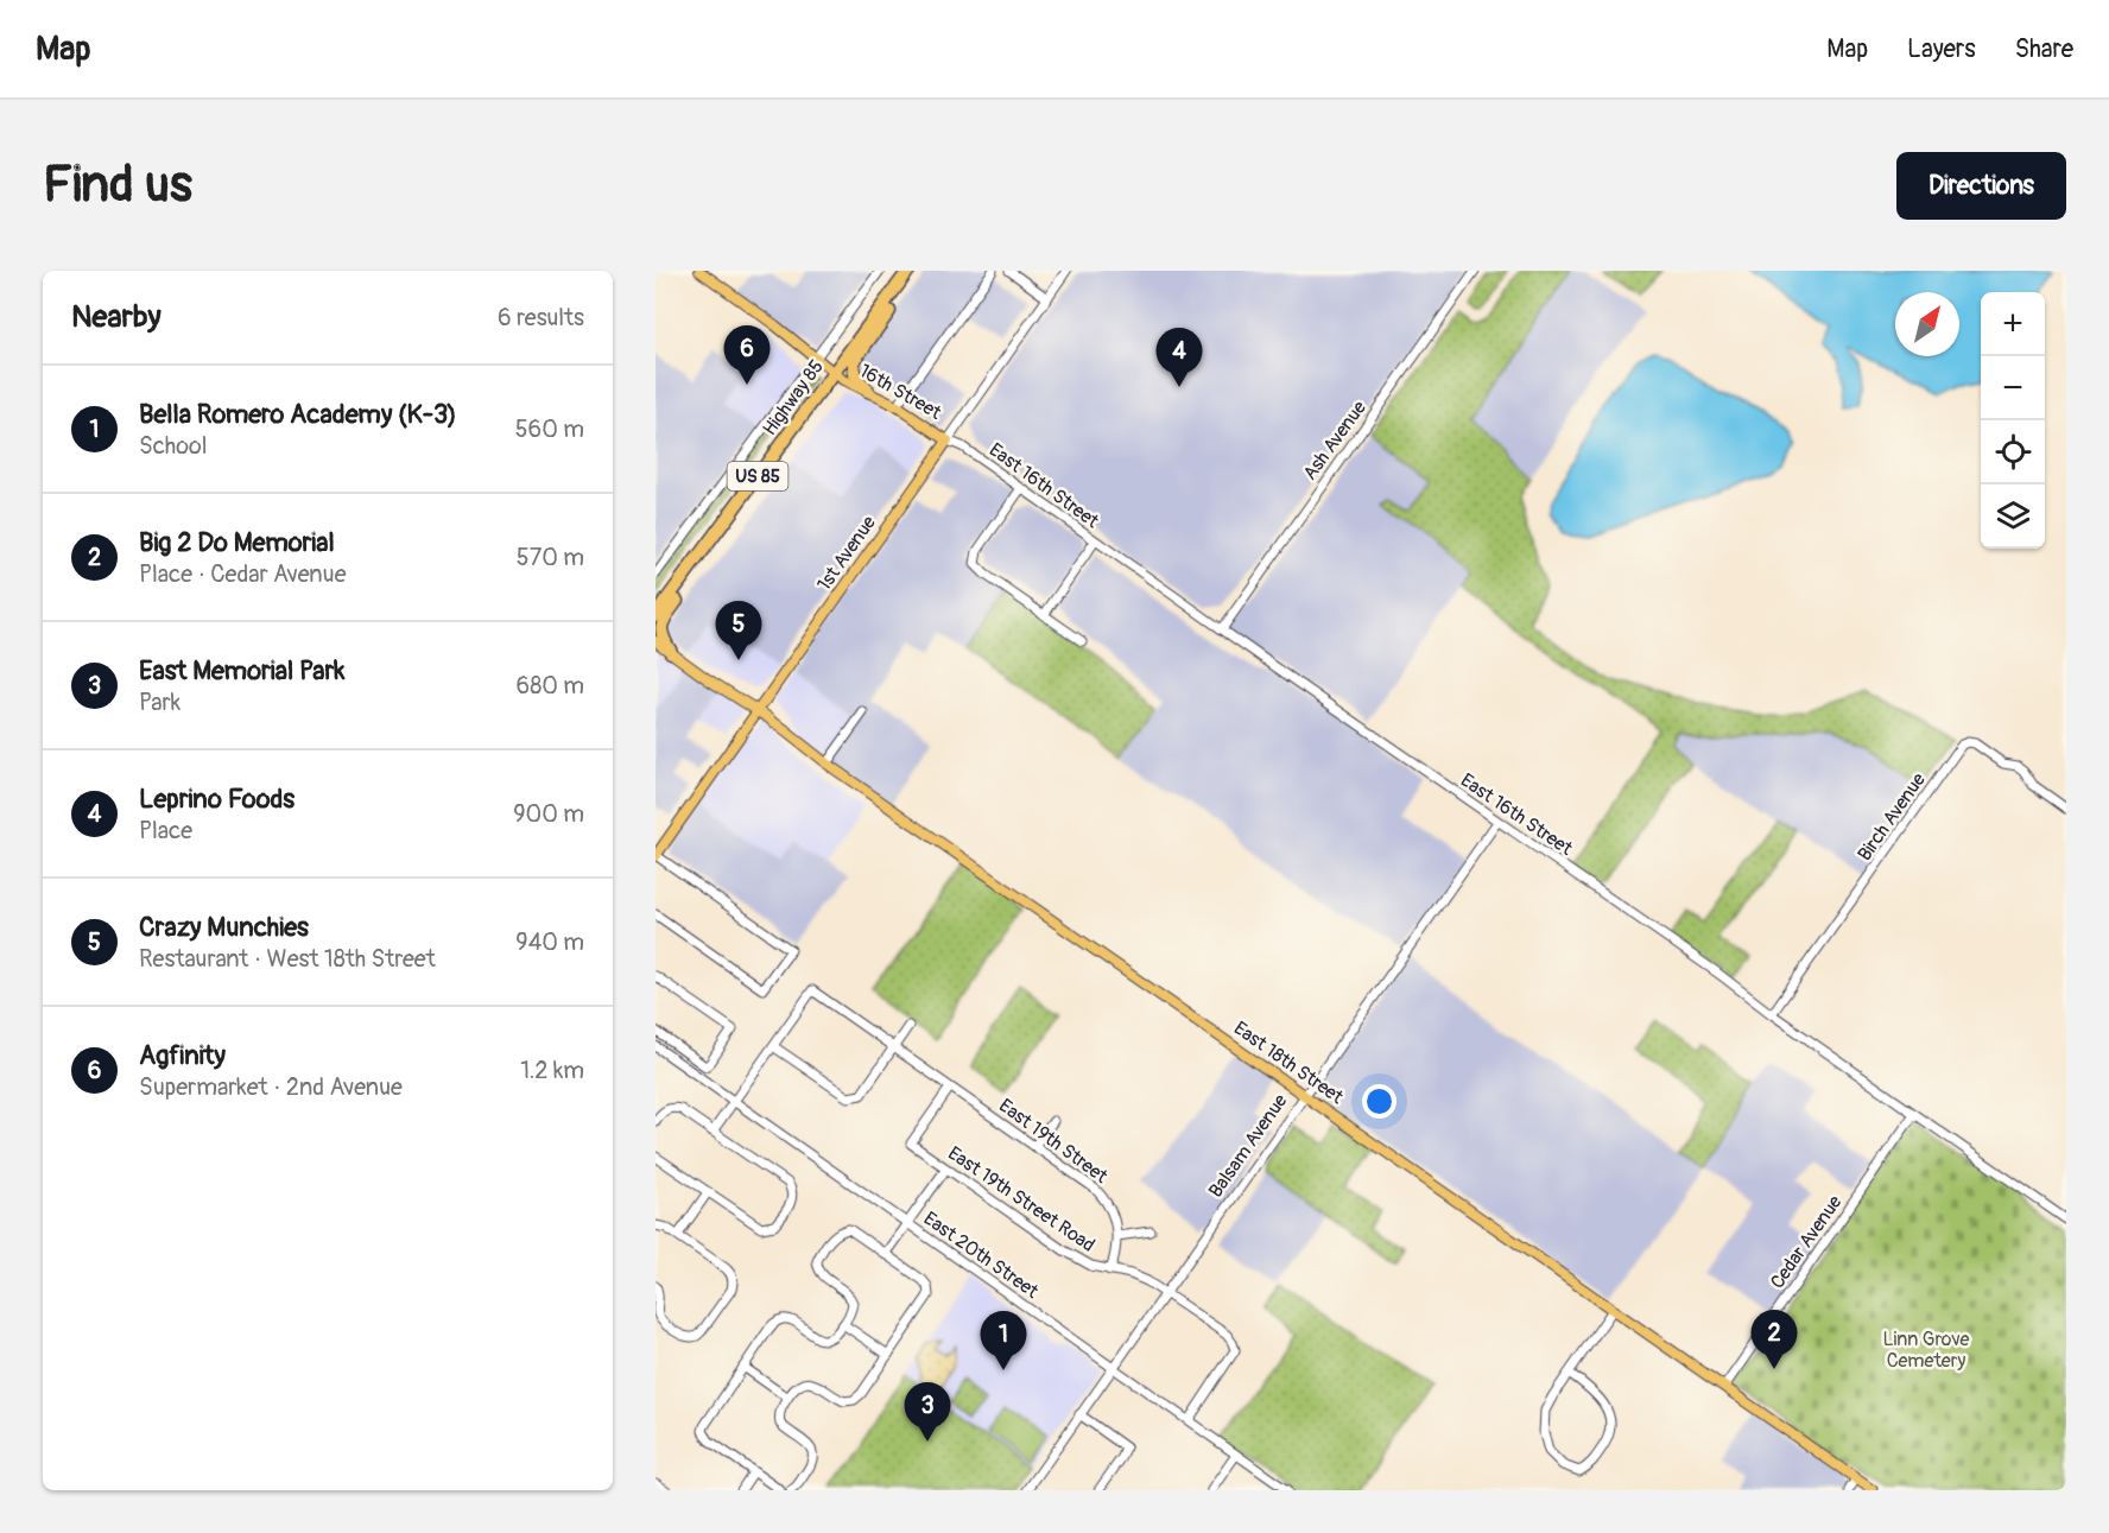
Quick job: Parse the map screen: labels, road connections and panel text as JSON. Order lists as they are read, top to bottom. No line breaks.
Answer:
{"streets":{"highway":["Highway 85","US 85"],"main road":["16th Street","1st Avenue","East 18th Street"],"street":["Ash Avenue","East 16th Street","Birch Avenue","East 19th Street","Balsam Avenue","East 19th Street Road","Cedar Avenue","East 20th Street"]},"crossings":[["16th Street","Highway 85"],["16th Street","East 16th Street"],["16th Street","1st Avenue"],["Ash Avenue","East 16th Street"],["East 16th Street","1st Avenue"],["East 16th Street","Birch Avenue"],["East 16th Street","Balsam Avenue"],["East 16th Street","Cedar Avenue"],["1st Avenue","East 18th Street"],["East 18th Street","Balsam Avenue"],["East 18th Street","Cedar Avenue"],["East 19th Street","East 19th Street Road"],["Balsam Avenue","East 19th Street Road"],["Balsam Avenue","East 20th Street"],["East 19th Street Road","East 20th Street"]],"parks":["Linn Grove Cemetery"],"north":"top right","page":{"header":"Map","nav":["Map","Layers","Share"],"buttons":"Directions","title":"Find us","heading":["Nearby","6 results"],"map_buttons":["+","−"],"pins":["6","4","5","2","1","3"],"list":[{"mark":"1","name":"Bella Romero Academy (K-3)","note":"School","value":"560 m"},{"mark":"2","name":"Big 2 Do Memorial","note":"Place · Cedar Avenue","value":"570 m"},{"mark":"3","name":"East Memorial Park","note":"Park","value":"680 m"},{"mark":"4","name":"Leprino Foods","note":"Place","value":"900 m"},{"mark":"5","name":"Crazy Munchies","note":"Restaurant · West 18th Street","value":"940 m"},{"mark":"6","name":"Agfinity","note":"Supermarket · 2nd Avenue","value":"1.2 km"}]}}
